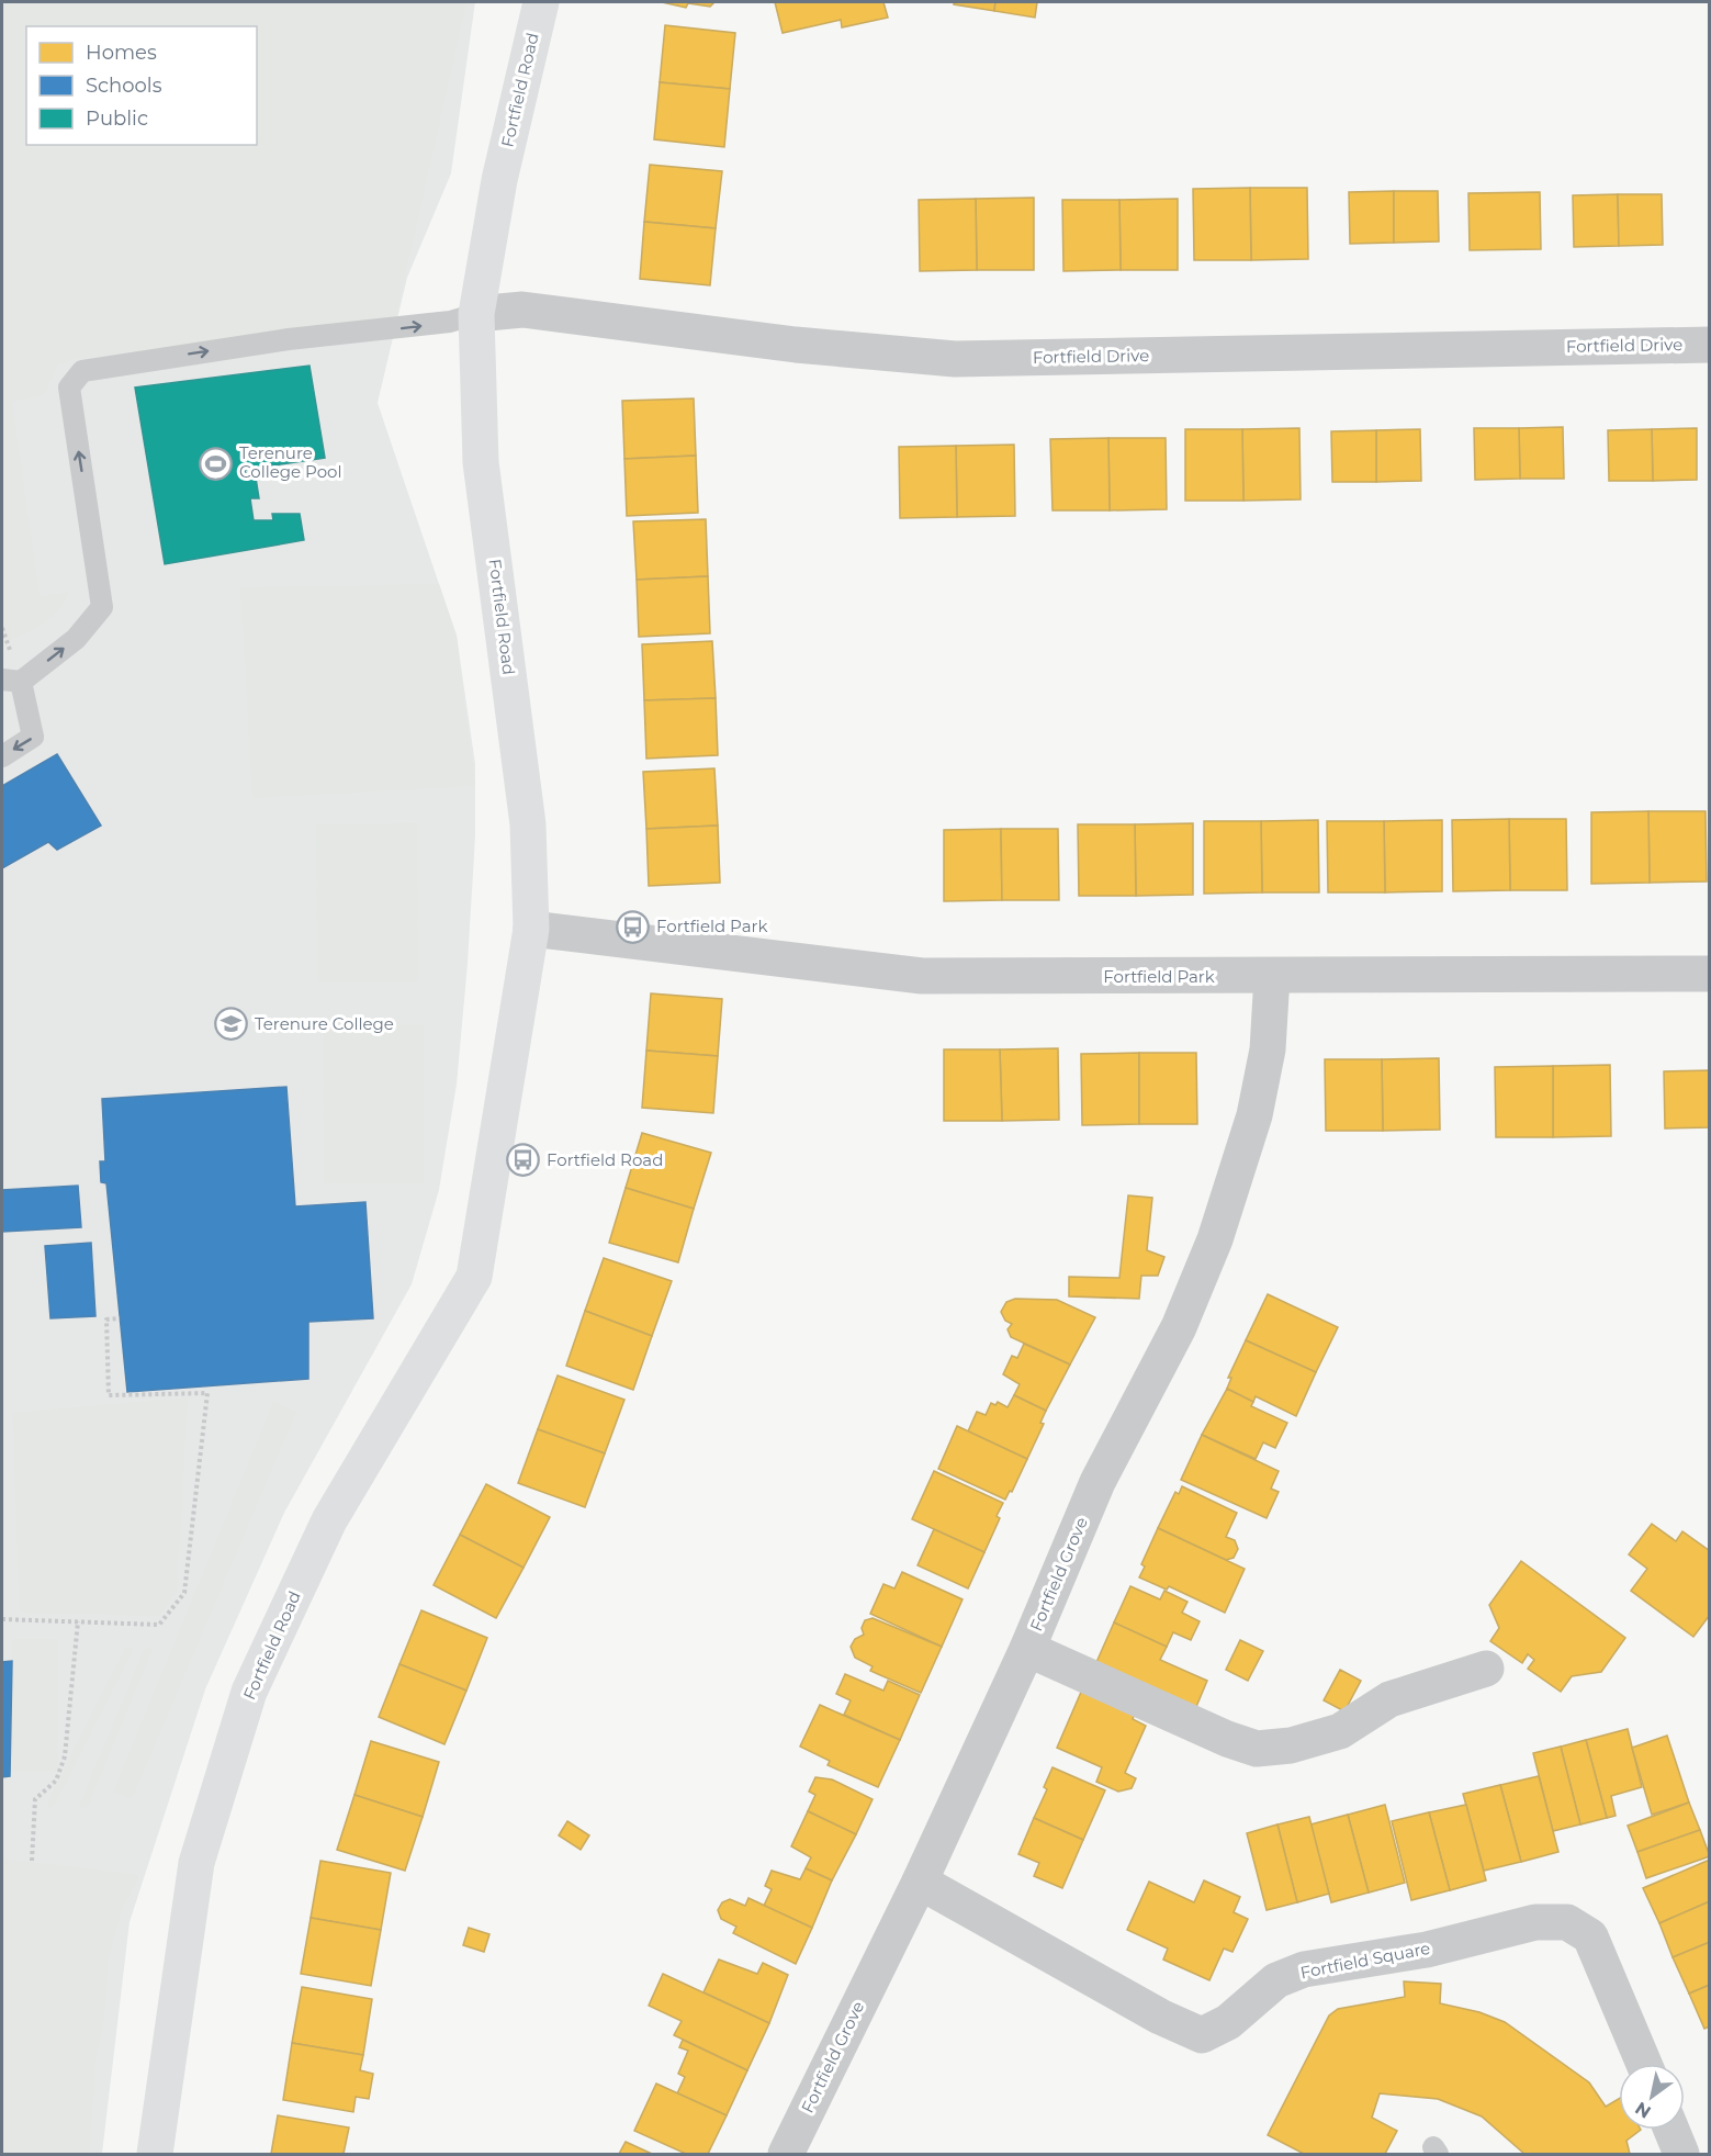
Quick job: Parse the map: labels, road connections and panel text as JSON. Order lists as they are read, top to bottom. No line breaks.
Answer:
{"streets":{"street":["Fortfield Road","Fortfield Drive","Fortfield Park","Fortfield Grove","Fortfield Square"]},"crossings":[["Fortfield Road","Fortfield Drive"],["Fortfield Road","Fortfield Park"],["Fortfield Park","Fortfield Grove"],["Fortfield Grove","Fortfield Square"]],"places":{"sports":["Terenure College Pool"],"bus stop":["Fortfield Park","Fortfield Road"],"school or university":["Terenure College"]},"legend":["Homes","Schools","Public"],"north":"bottom left"}
